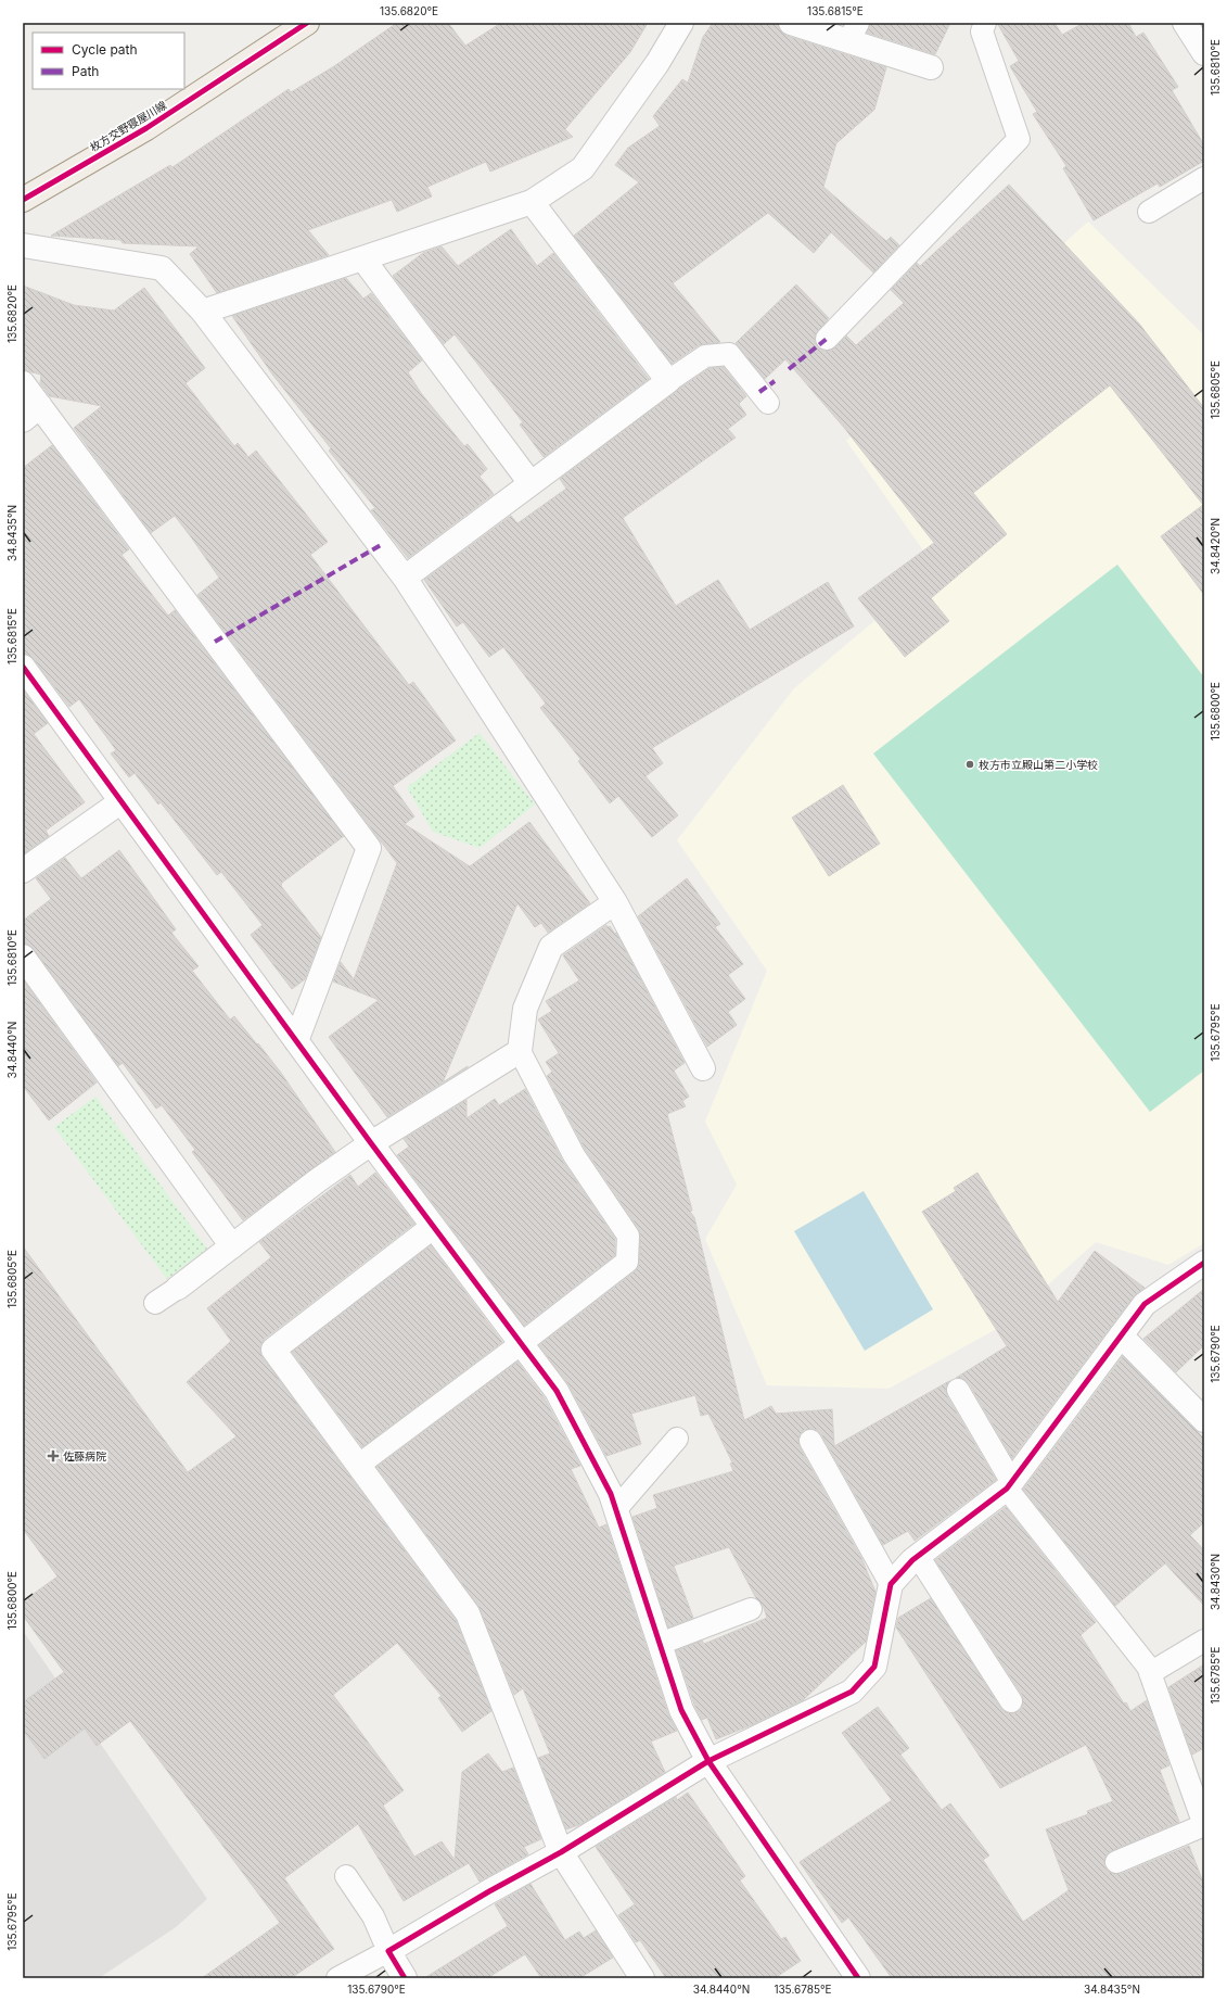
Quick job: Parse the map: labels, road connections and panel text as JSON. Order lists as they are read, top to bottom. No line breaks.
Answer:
{"streets":{"main road":["枚方交野寝屋川線"]},"places":{"other":["枚方市立殿山第二小学校"],"health":["佐藤病院"]},"legend":["Cycle path","Path"],"coordinates":["135.6820°E","135.6815°E","135.6810°E","135.6805°E","34.8435°N","34.8420°N","135.6800°E","135.6795°E","34.8440°N","135.6790°E","34.8430°N","135.6785°E"]}
